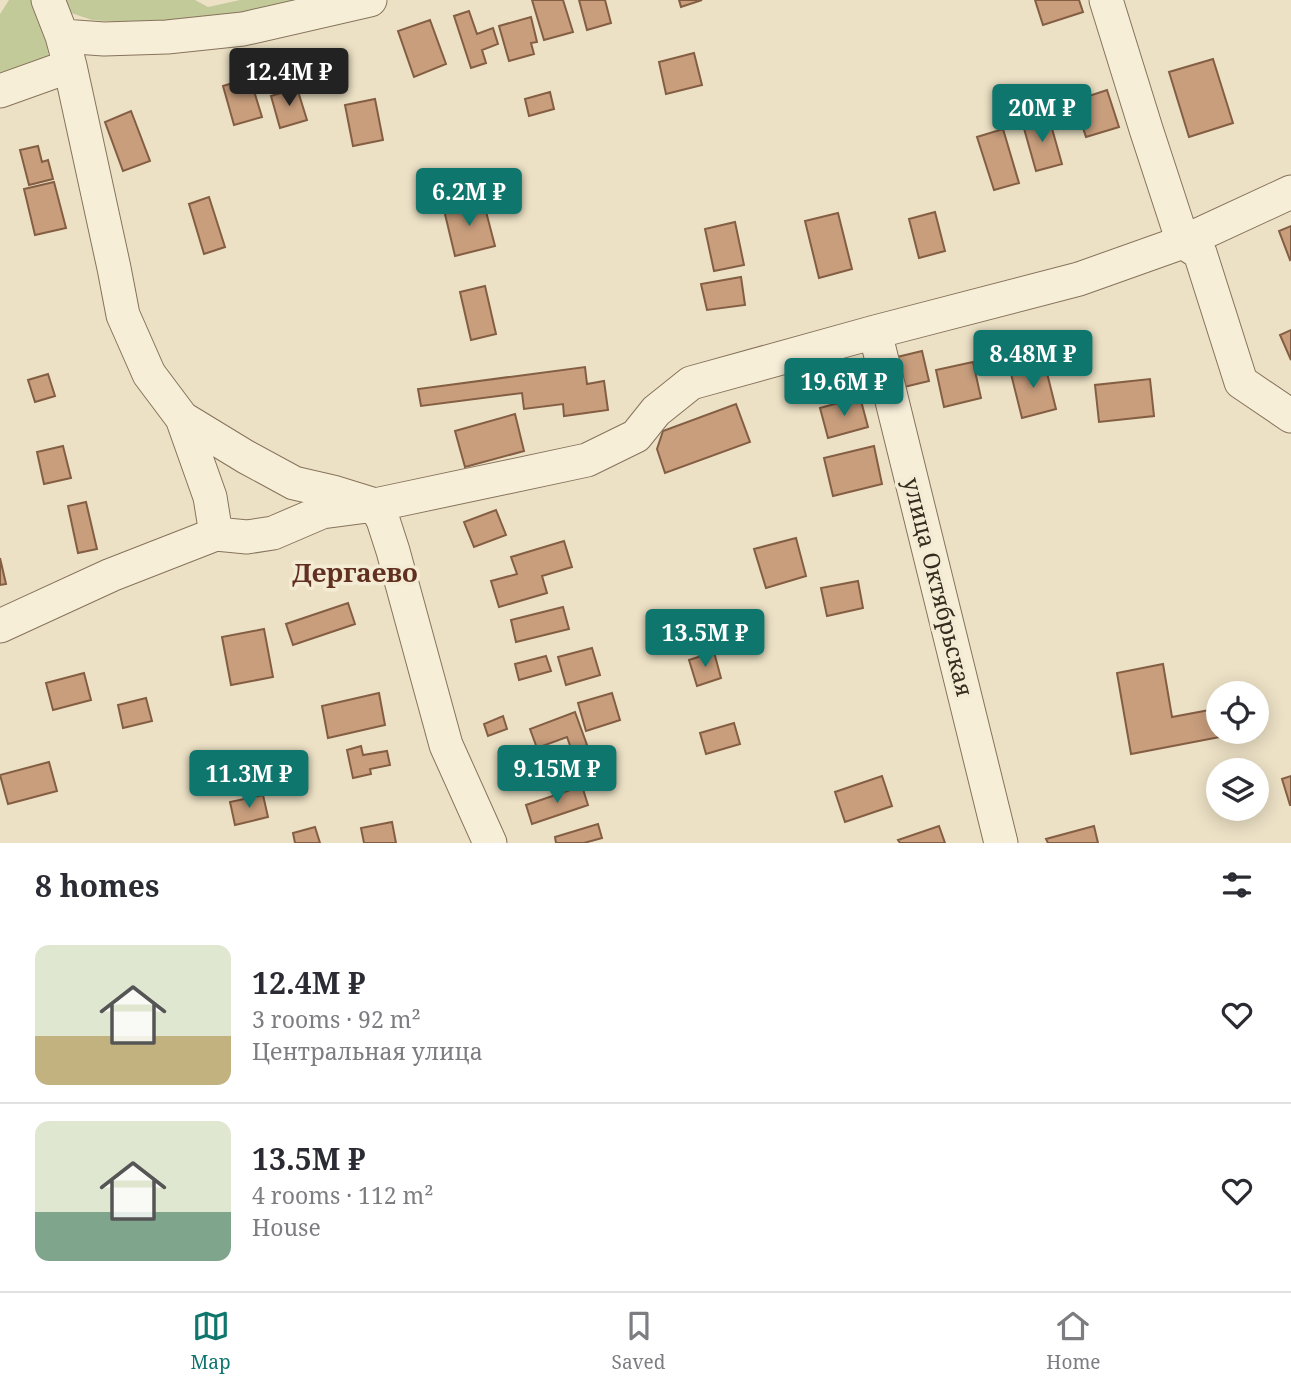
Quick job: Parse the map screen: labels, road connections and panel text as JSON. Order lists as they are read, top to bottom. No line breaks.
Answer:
{"streets":{"street":["улица Октябрьская"]},"districts":["Дергаево"],"page":{"price":["12.4M ₽","20M ₽","6.2M ₽","8.48M ₽","19.6M ₽","13.5M ₽","9.15M ₽","11.3M ₽"],"heading":"8 homes","list":[{"name":"12.4M ₽","note":"3 rooms · 92 m² · Центральная улица"},{"name":"13.5M ₽","note":"4 rooms · 112 m² · House"}],"tabs":["Map","Saved","Home"]}}
